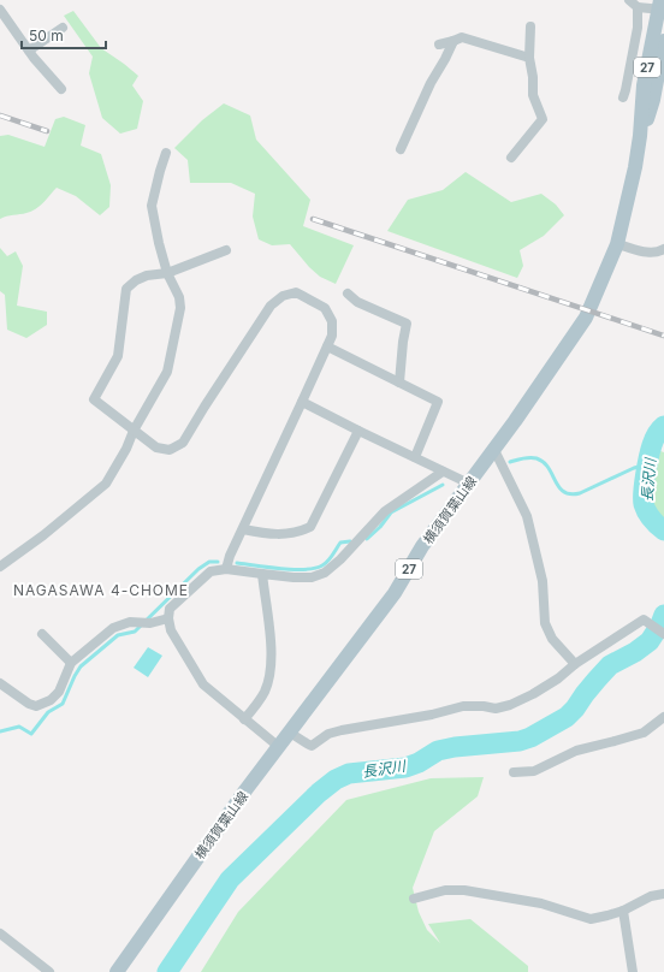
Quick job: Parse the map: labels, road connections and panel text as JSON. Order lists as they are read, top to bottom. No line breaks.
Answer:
{"streets":{"main road":["27","横須賀葉山線"]},"districts":["NAGASAWA 4-CHOME"],"water":["長沢川"],"scale_bar":"50 m"}
